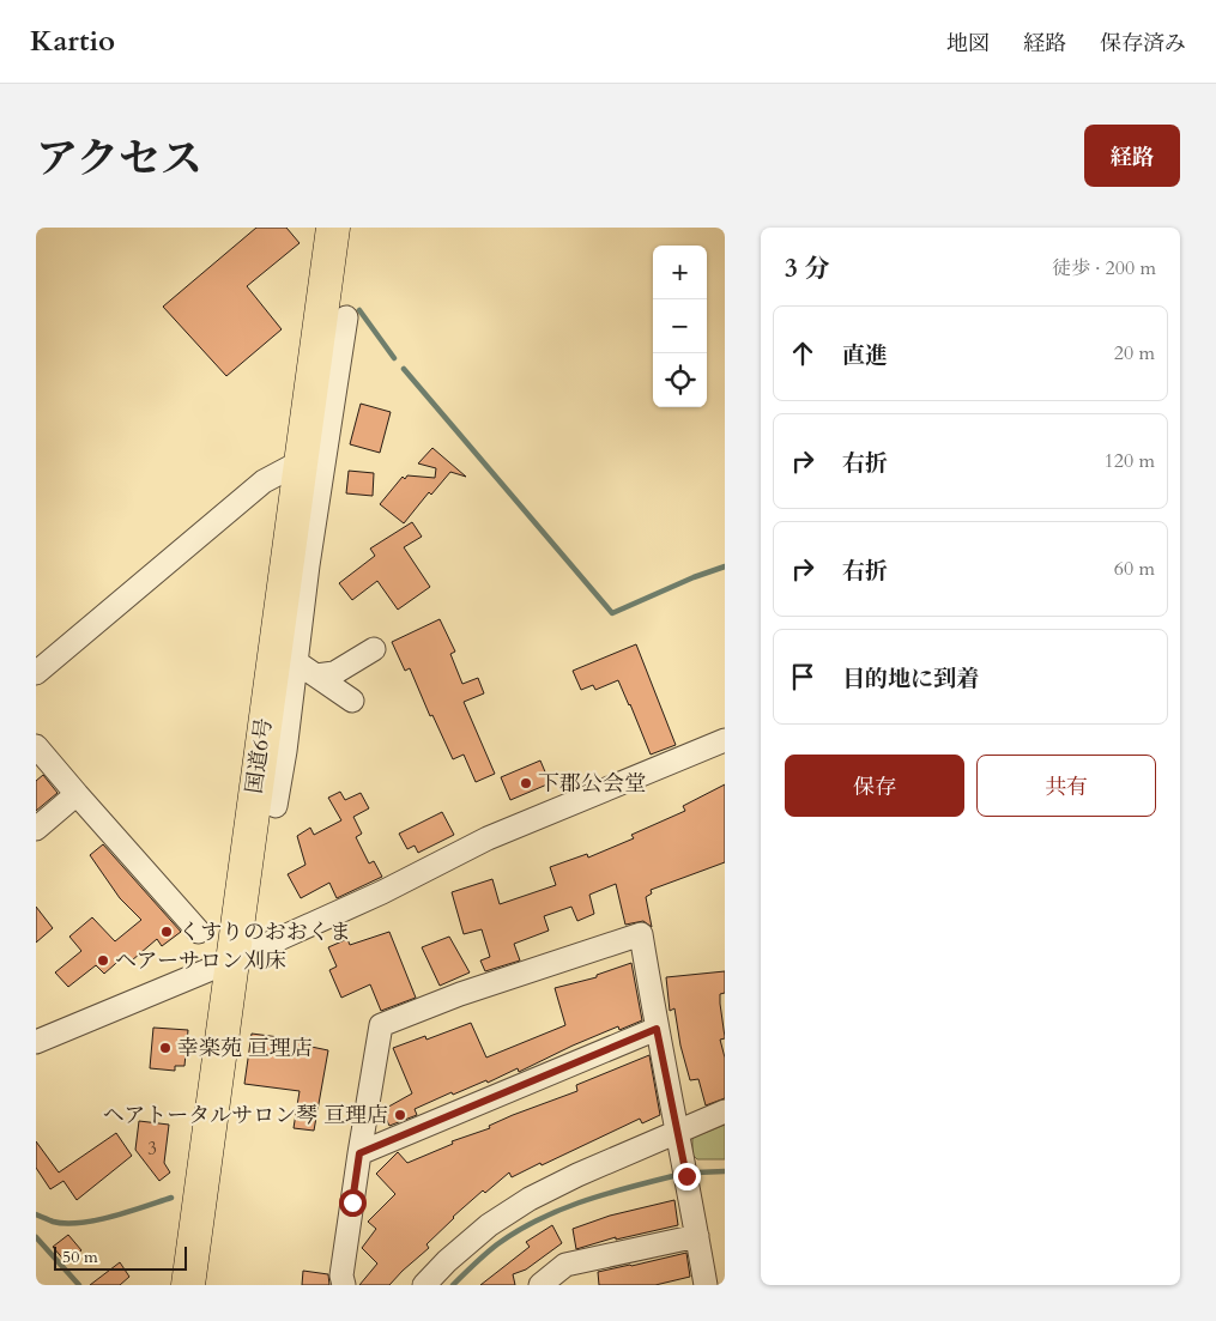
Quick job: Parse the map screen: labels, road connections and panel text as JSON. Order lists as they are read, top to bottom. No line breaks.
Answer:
{"streets":{"highway":["国道6号"]},"places":["下郡公会堂","くすりのおおくま","ヘアーサロン刈床","幸楽苑 亘理店","ヘアトータルサロン琴 亘理店"],"house_numbers":["3"],"scale_bar":"50 m","page":{"header":"Kartio","nav":["地図","経路","保存済み"],"title":"アクセス","buttons":["経路",["保存","共有"]],"heading":["3 分","徒歩 · 200 m"],"map_buttons":["+","−"],"list":[["直進","20 m"],["右折","120 m"],["右折","60 m"],"目的地に到着"],"scale":"50 m"}}
